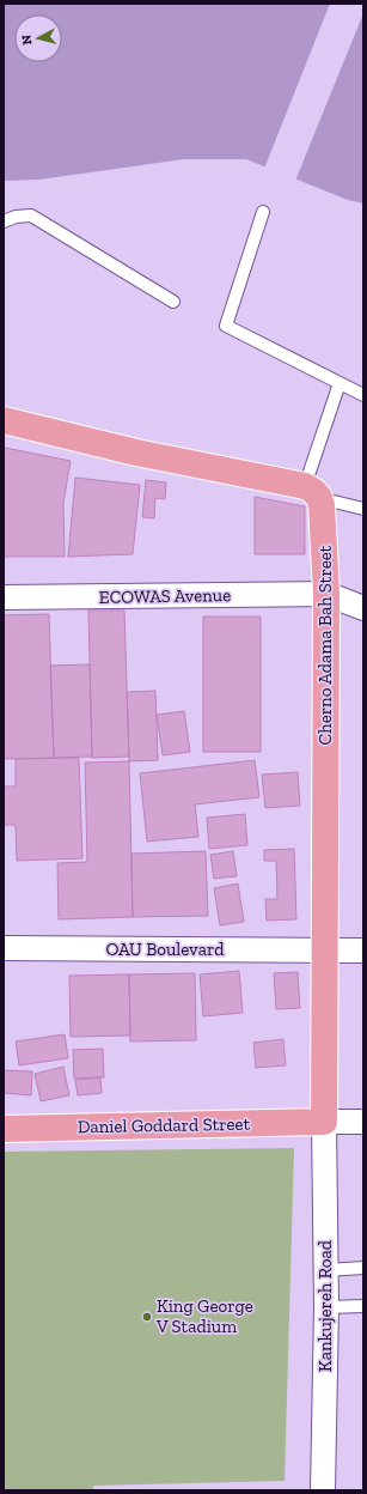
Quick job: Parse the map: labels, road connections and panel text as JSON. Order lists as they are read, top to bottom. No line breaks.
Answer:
{"streets":{"highway":["Cherno Adama Bah Street","Daniel Goddard Street"],"street":["ECOWAS Avenue","OAU Boulevard","Kankujereh Road"]},"crossings":[["ECOWAS Avenue","Cherno Adama Bah Street"],["Cherno Adama Bah Street","OAU Boulevard"],["Cherno Adama Bah Street","Daniel Goddard Street"],["Cherno Adama Bah Street","Kankujereh Road"],["Daniel Goddard Street","Kankujereh Road"]],"places":["King George V Stadium"],"north":"left"}
